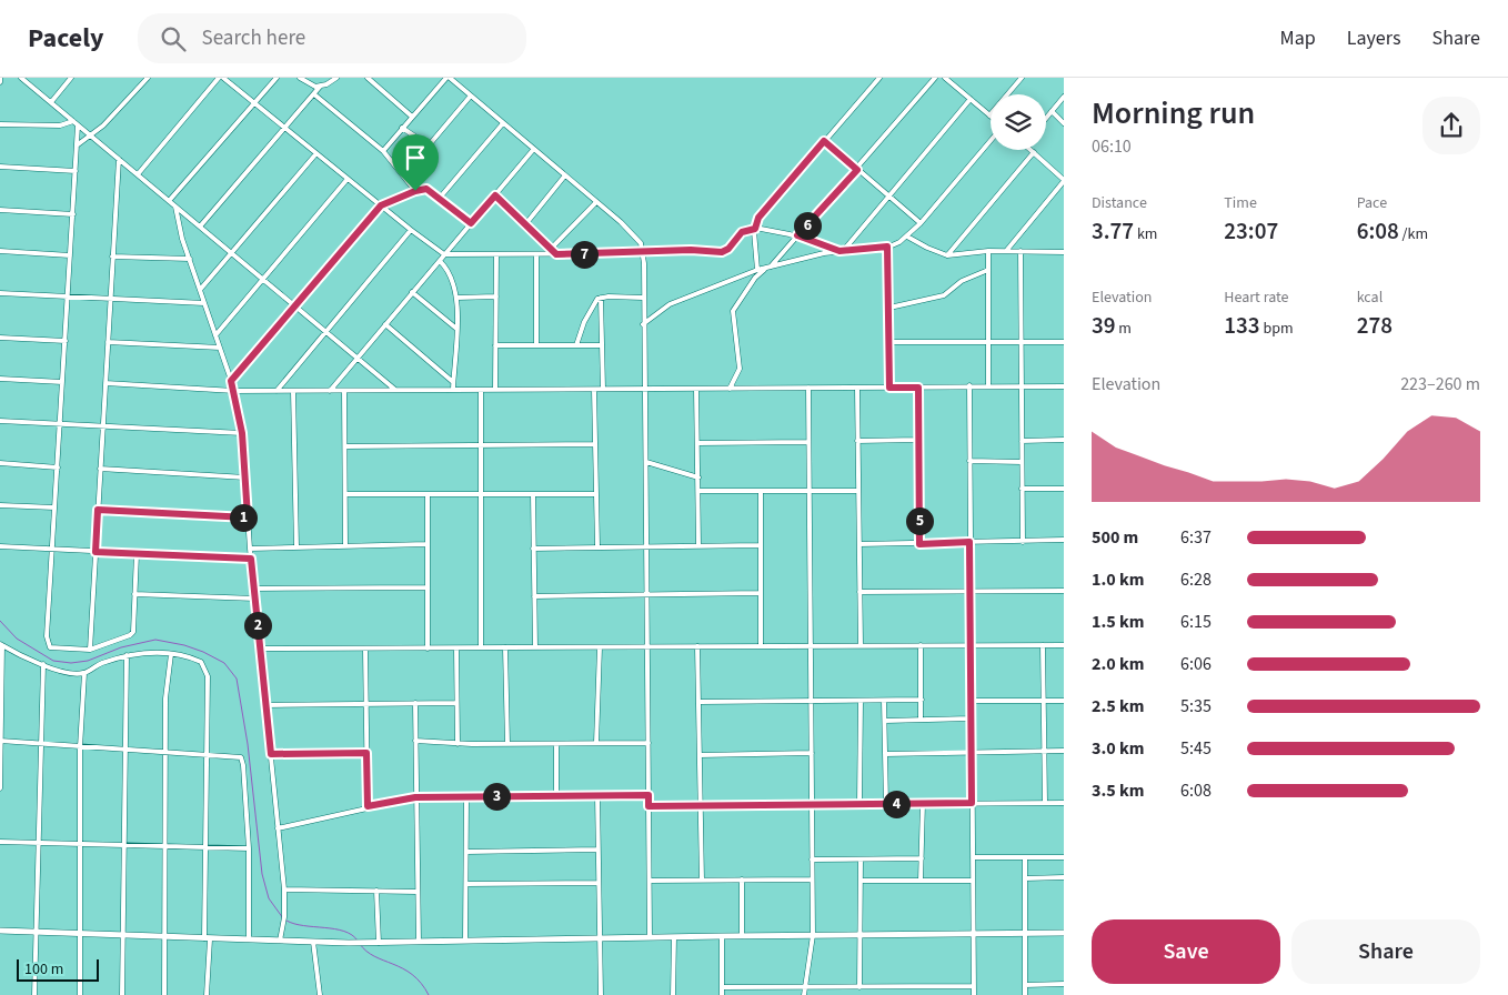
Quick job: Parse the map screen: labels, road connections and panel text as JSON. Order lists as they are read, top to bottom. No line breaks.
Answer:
{"scale_bar":"100 m","page":{"header":"Pacely","search":"Search here","nav":["Map","Layers","Share"],"heading":["Morning run","06:10"],"stats":[["Distance","3.77 km"],["Time","23:07"],["Pace","6:08 /km"],["Elevation","39 m"],["Heart rate","133 bpm"],["kcal","278"]],"pins":["6","7","1","5","2","3","4"],"chart":["Elevation","223–260 m"],"list":[{"name":"500 m","note":"6:37"},{"name":"1.0 km","note":"6:28"},{"name":"1.5 km","note":"6:15"},{"name":"2.0 km","note":"6:06"},{"name":"2.5 km","note":"5:35"},{"name":"3.0 km","note":"5:45"},{"name":"3.5 km","note":"6:08"}],"buttons":["Save","Share"],"scale":"100 m"}}
